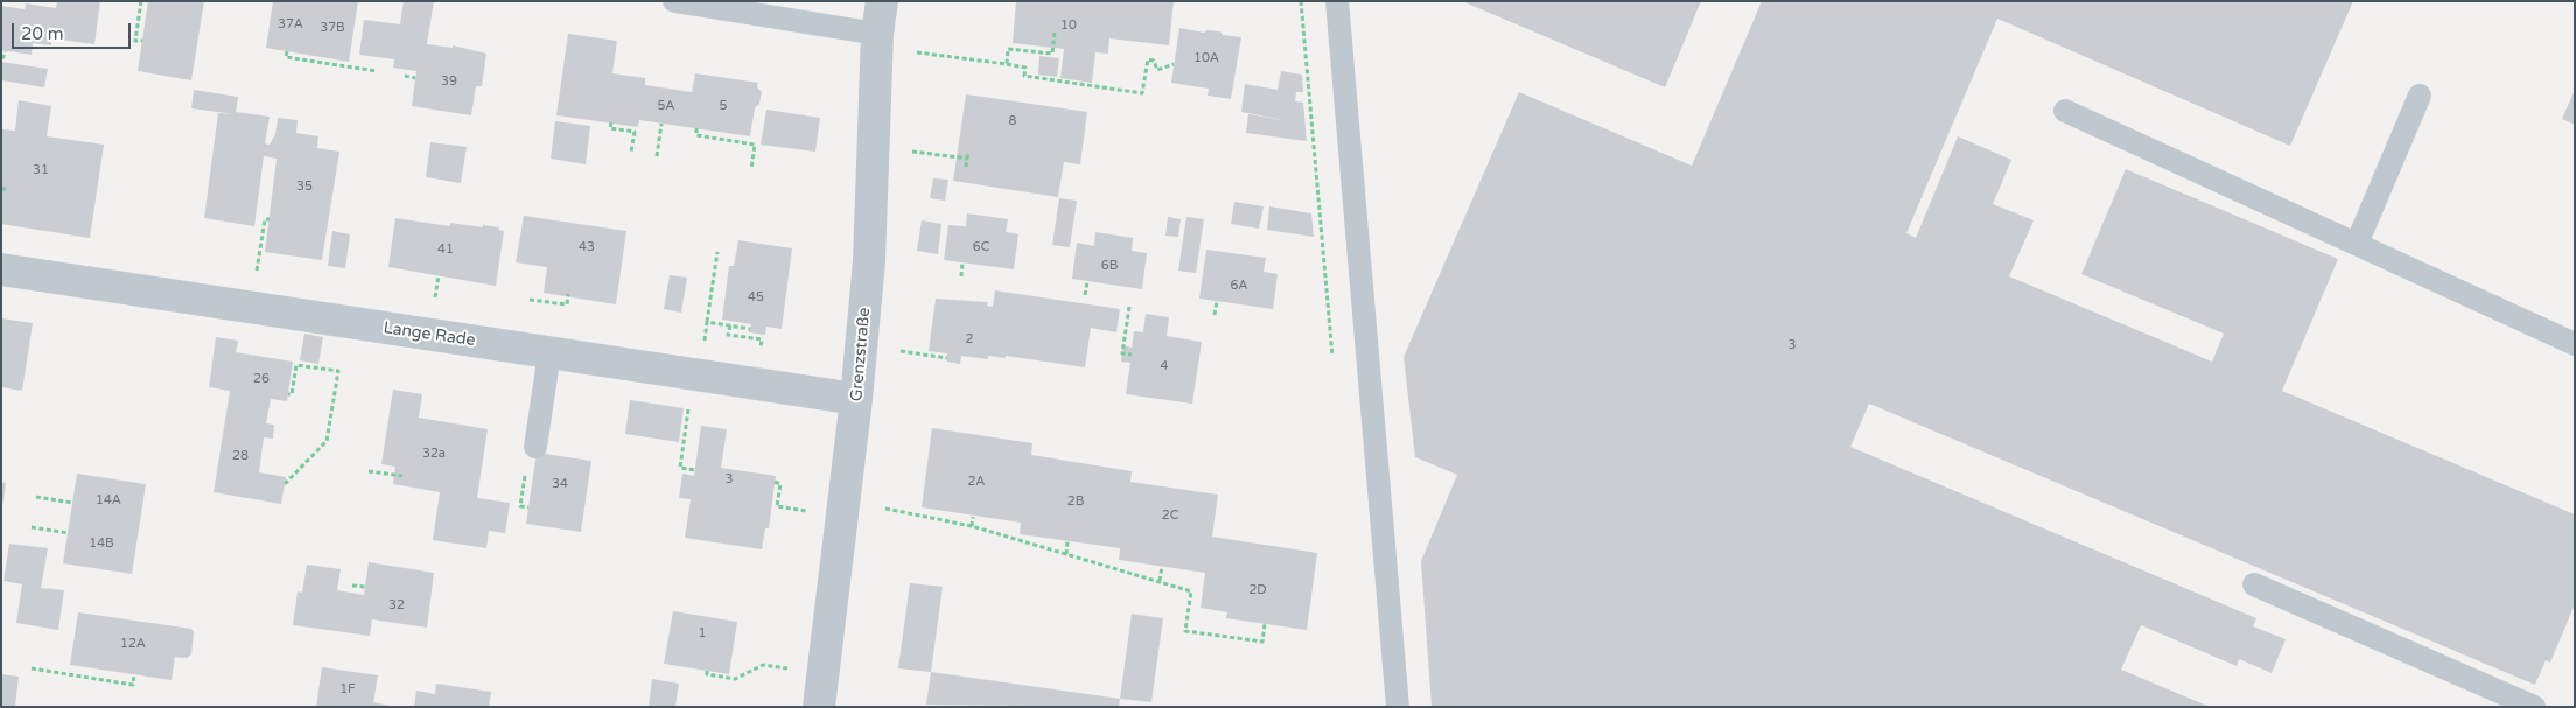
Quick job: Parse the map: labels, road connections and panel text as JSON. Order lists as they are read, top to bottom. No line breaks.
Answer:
{"streets":{"street":["Lange Rade","Grenzstraße"]},"crossings":[["Lange Rade","Grenzstraße"]],"house_numbers":["37A","10","37B","10A","39","5A","5","8","31","35","43","6C","41","6B","6A","45","2","3","4","26","32a","28","3","2A","34","14A","2B","2C","14B","2D","32","1","12A","1F"],"scale_bar":"20 m"}
